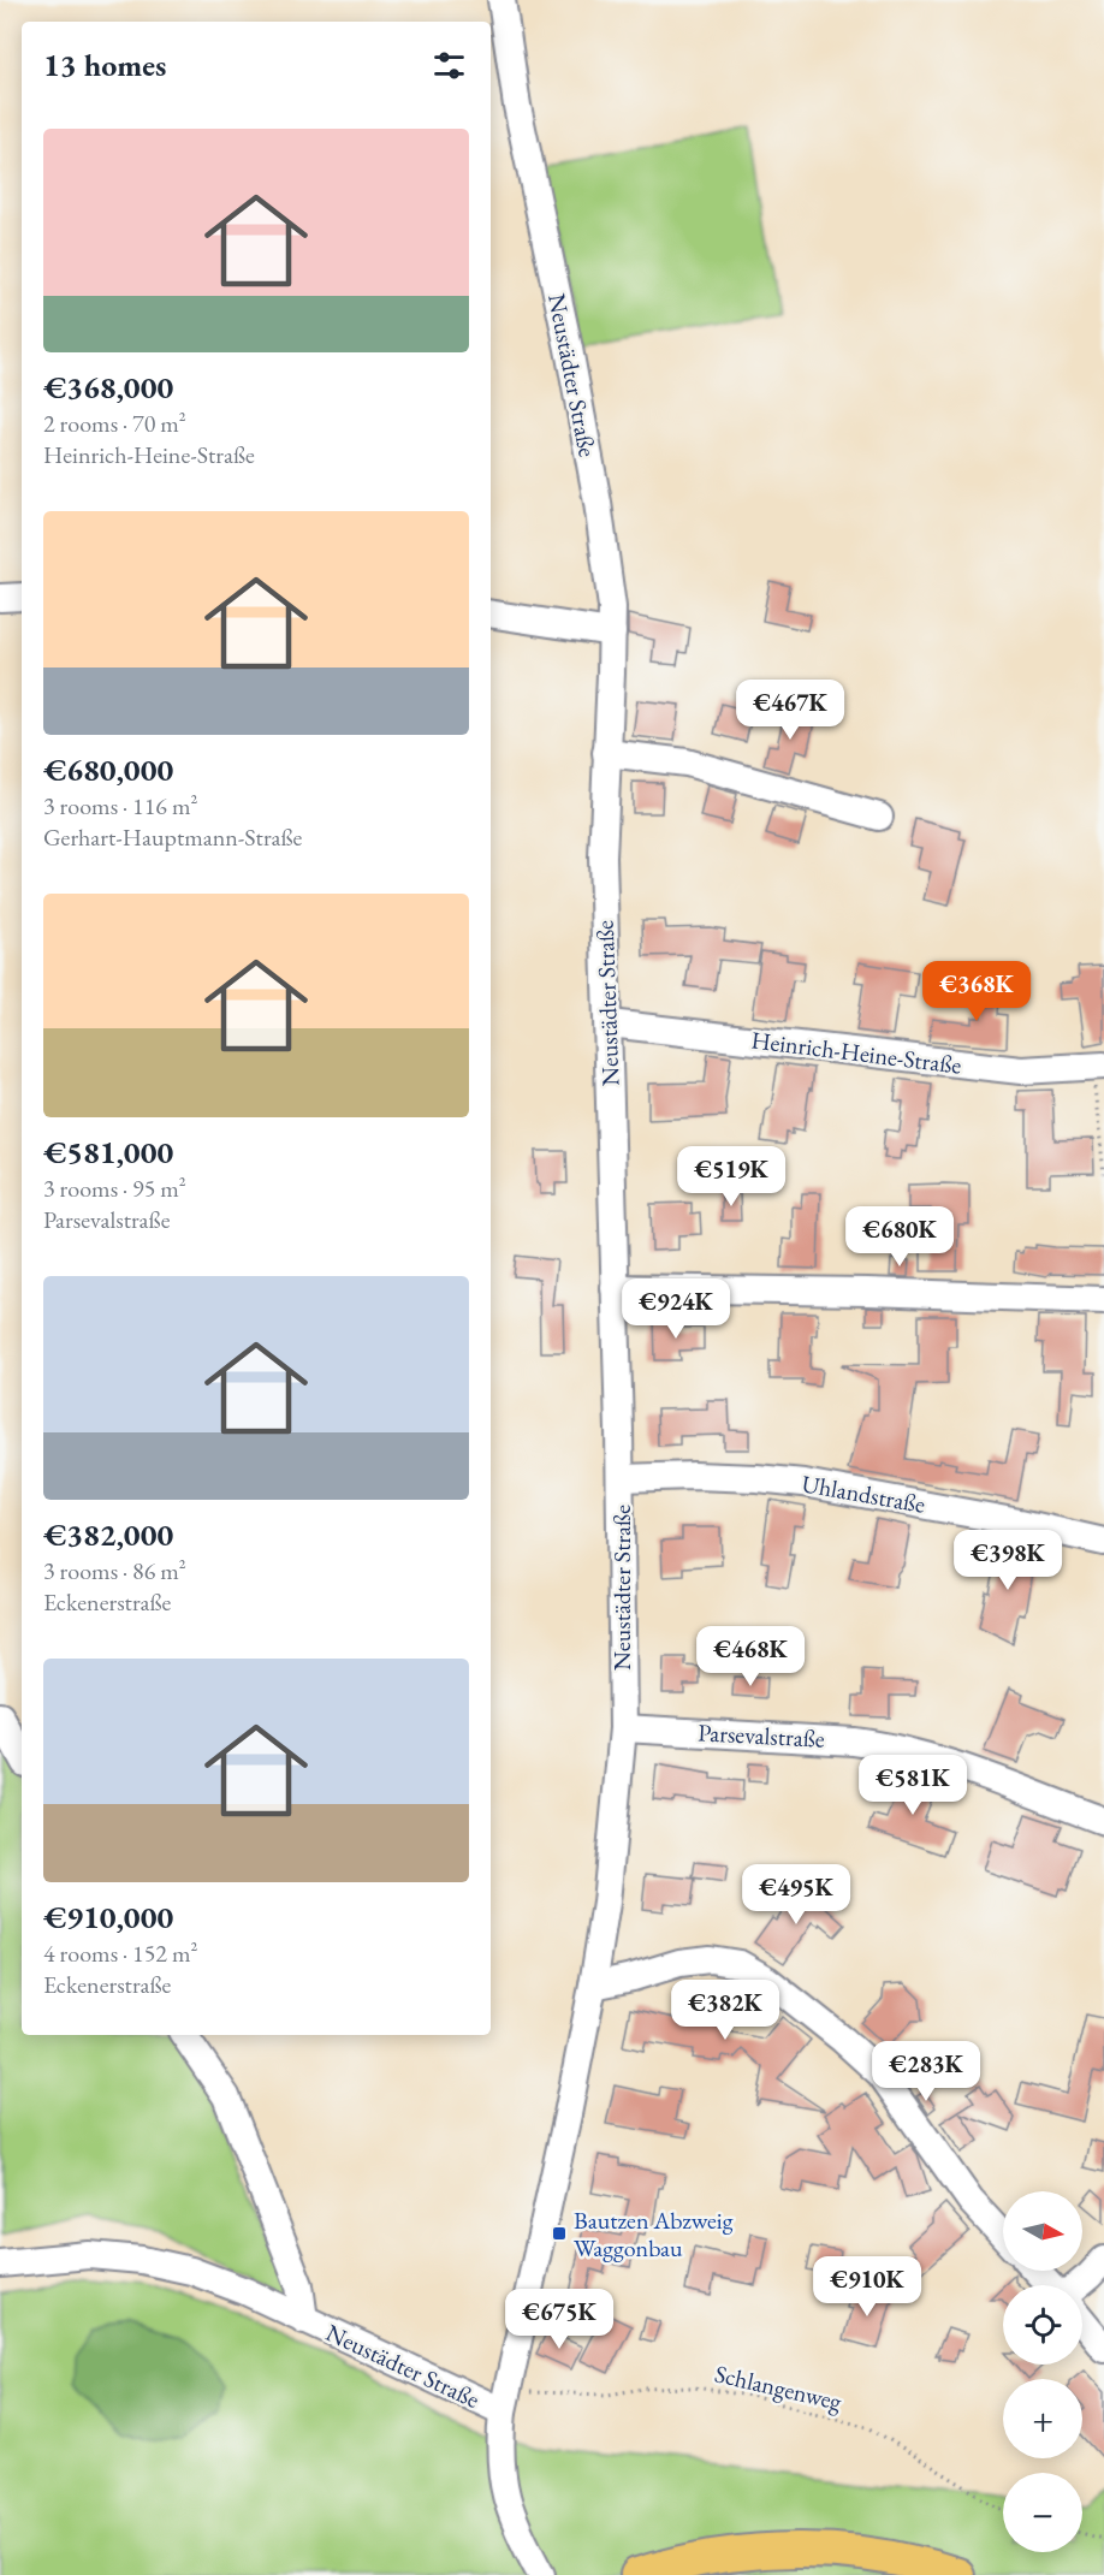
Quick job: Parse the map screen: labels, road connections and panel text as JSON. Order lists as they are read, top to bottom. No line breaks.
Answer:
{"streets":{"street":["Neustädter Straße","Heinrich-Heine-Straße","Uhlandstraße","Parsevalstraße"],"path":["Schlangenweg"]},"crossings":[["Neustädter Straße","Heinrich-Heine-Straße"],["Neustädter Straße","Uhlandstraße"],["Neustädter Straße","Parsevalstraße"],["Neustädter Straße","Schlangenweg"]],"places":{"transit":["Bautzen Abzweig Waggonbau"]},"north":"right","page":{"heading":"13 homes","list":[{"name":"€368,000","note":"2 rooms · 70 m² · Heinrich-Heine-Straße"},{"name":"€680,000","note":"3 rooms · 116 m² · Gerhart-Hauptmann-Straße"},{"name":"€581,000","note":"3 rooms · 95 m² · Parsevalstraße"},{"name":"€382,000","note":"3 rooms · 86 m² · Eckenerstraße"},{"name":"€910,000","note":"4 rooms · 152 m² · Eckenerstraße"}],"price":["€467K","€368K","€519K","€680K","€924K","€398K","€468K","€581K","€495K","€382K","€283K","€910K","€675K"],"map_buttons":["+","−"]}}
